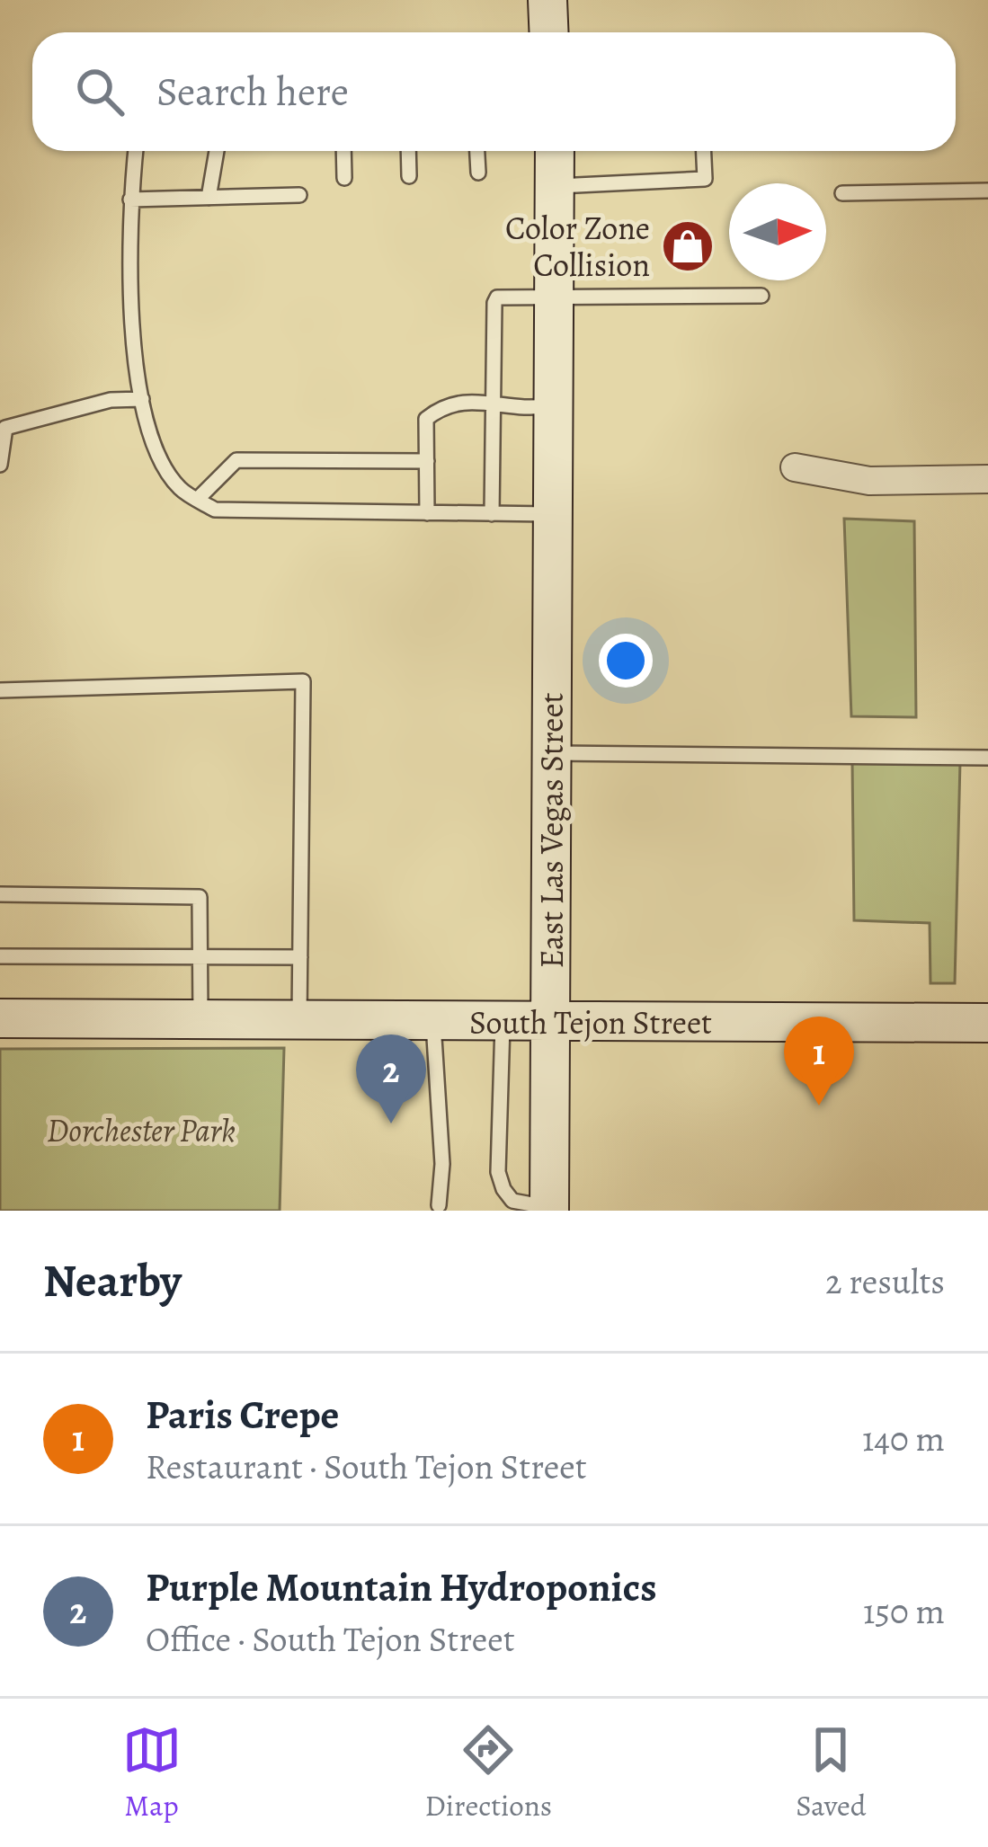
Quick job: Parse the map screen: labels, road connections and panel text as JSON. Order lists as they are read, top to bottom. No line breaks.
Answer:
{"streets":{"street":["East Las Vegas Street","South Tejon Street"]},"crossings":[["East Las Vegas Street","South Tejon Street"]],"parks":["Dorchester Park"],"places":{"shop":["Color Zone Collision"]},"north":"right","page":{"search":"Search here","pins":["1","2"],"heading":["Nearby","2 results"],"list":[{"mark":"1","name":"Paris Crepe","note":"Restaurant · South Tejon Street","value":"140 m"},{"mark":"2","name":"Purple Mountain Hydroponics","note":"Office · South Tejon Street","value":"150 m"}],"nav":["Map","Directions","Saved"]}}
